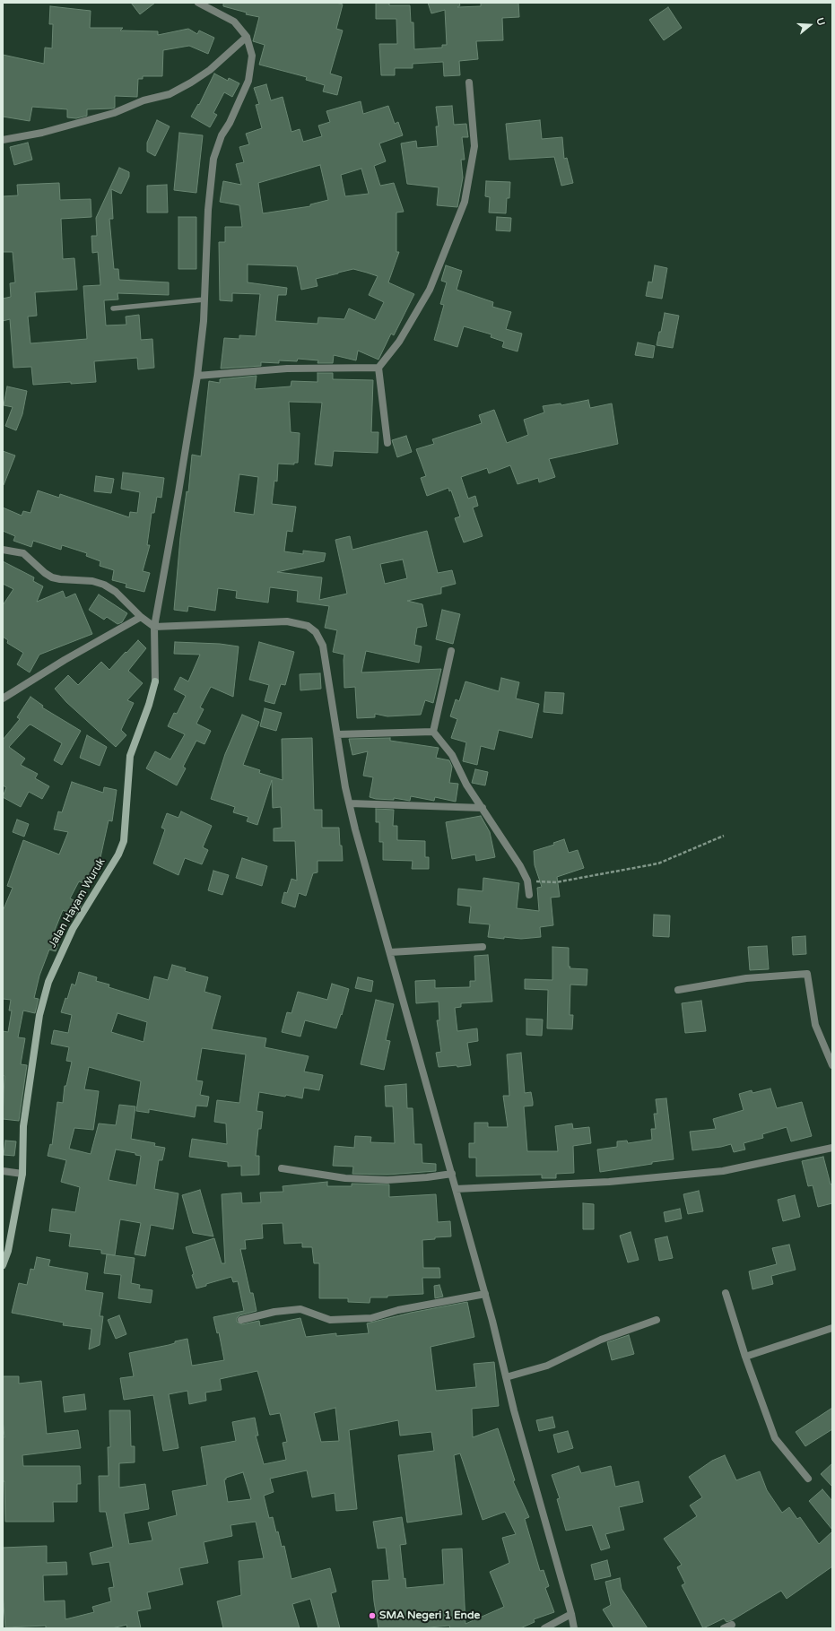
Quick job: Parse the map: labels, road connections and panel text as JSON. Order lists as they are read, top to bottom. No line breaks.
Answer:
{"streets":{"street":["Jalan Hayam Wuruk"]},"places":["SMA Negeri 1 Ende"],"north":"right"}
